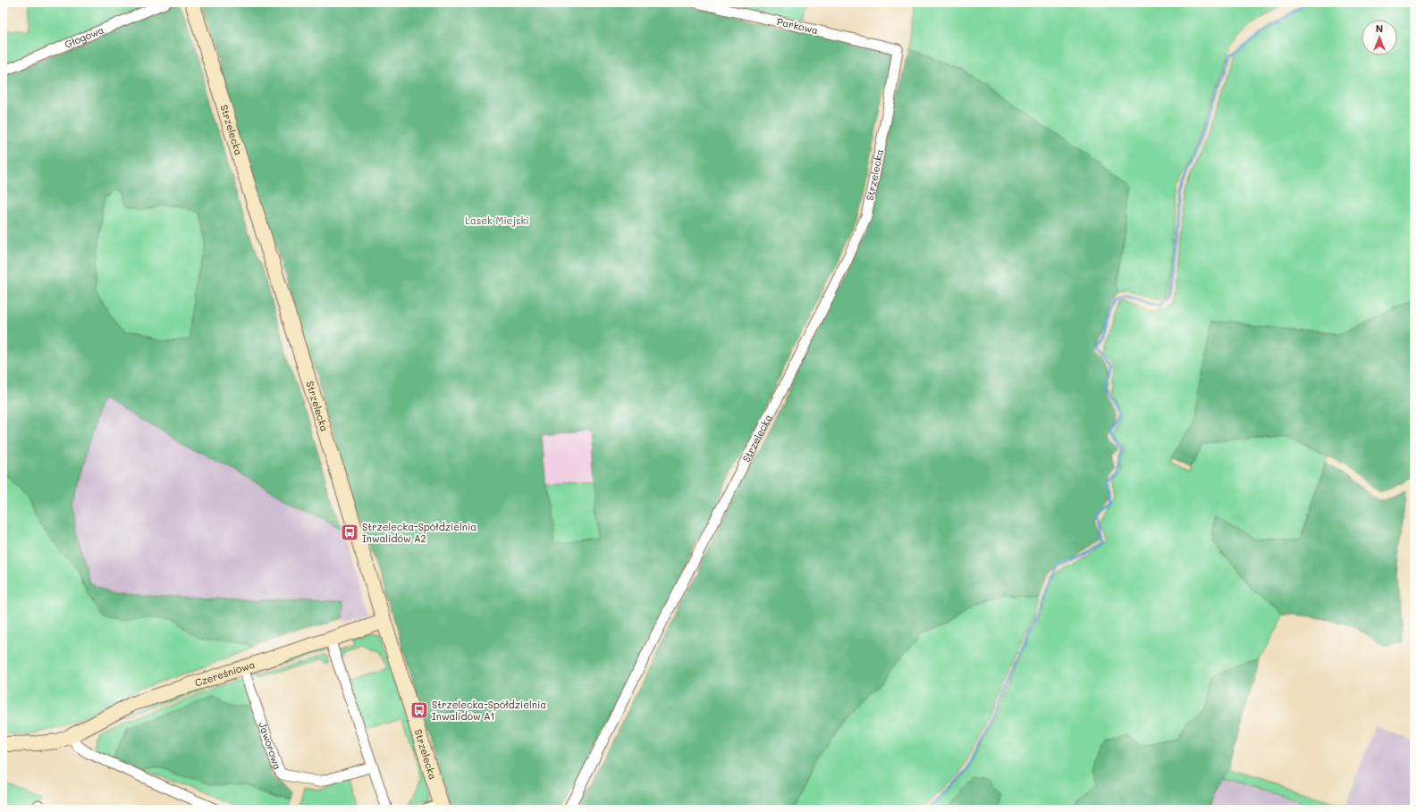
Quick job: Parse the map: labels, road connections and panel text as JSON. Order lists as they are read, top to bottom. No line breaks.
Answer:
{"streets":{"street":["Parkowa","Głogowa","Strzelecka","Czereśniowa","Jaworowa"]},"crossings":[["Parkowa","Strzelecka"],["Strzelecka","Czereśniowa"],["Czereśniowa","Jaworowa"]],"parks":["Lasek Miejski"],"places":{"bus stop":["Strzelecka-Spółdzielnia Inwalidów A2","Strzelecka-Spółdzielnia Inwalidów A1"]},"north":"top"}
